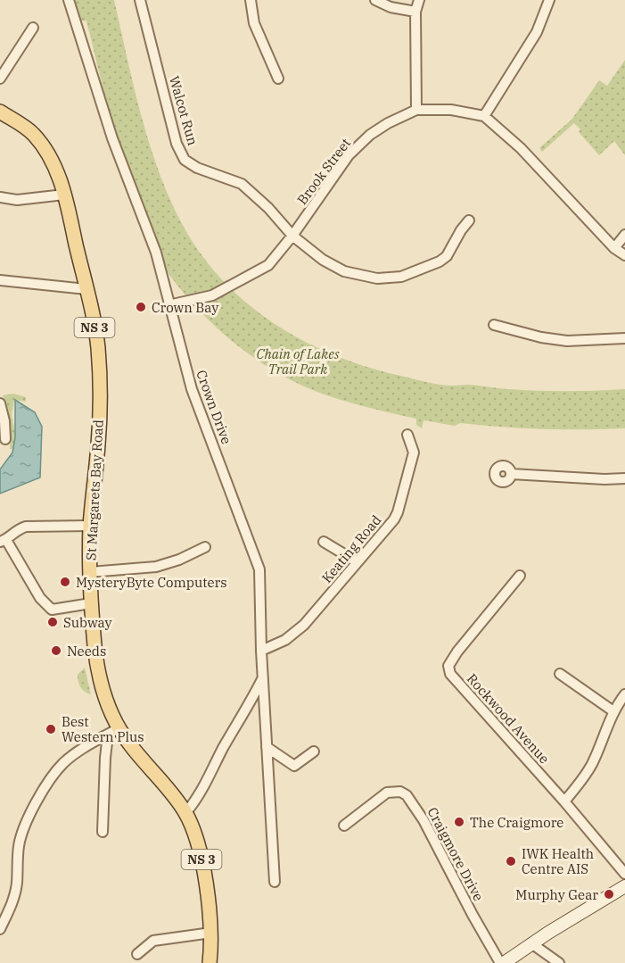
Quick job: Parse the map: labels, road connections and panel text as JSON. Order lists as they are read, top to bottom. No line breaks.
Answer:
{"streets":{"main road":["NS 3","St Margarets Bay Road"],"street":["Walcot Run","Brook Street","Crown Drive","Keating Road","Rockwood Avenue","Craigmore Drive"]},"crossings":[["Walcot Run","Brook Street"],["Brook Street","Crown Drive"],["Crown Drive","St Margarets Bay Road"],["Crown Drive","Keating Road"]],"parks":["Chain of Lakes Trail Park"],"places":["Crown Bay","MysteryByte Computers","Subway","Needs","Best Western Plus","The Craigmore","IWK Health Centre AIS","Murphy Gear"]}
